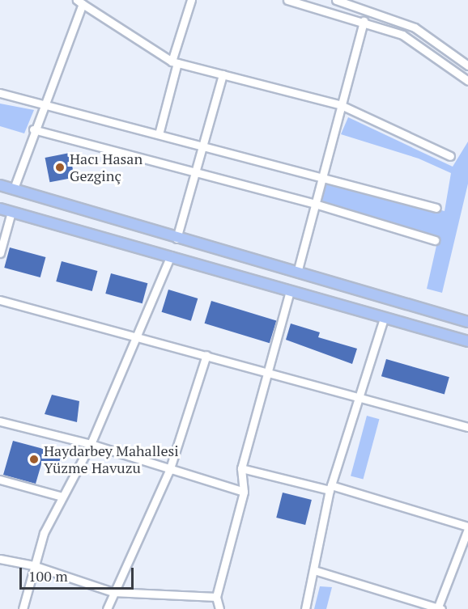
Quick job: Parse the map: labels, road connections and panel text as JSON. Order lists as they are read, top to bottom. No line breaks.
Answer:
{"places":["Hacı Hasan Gezginç","Haydarbey Mahallesi Yüzme Havuzu"],"scale_bar":"100 m"}
